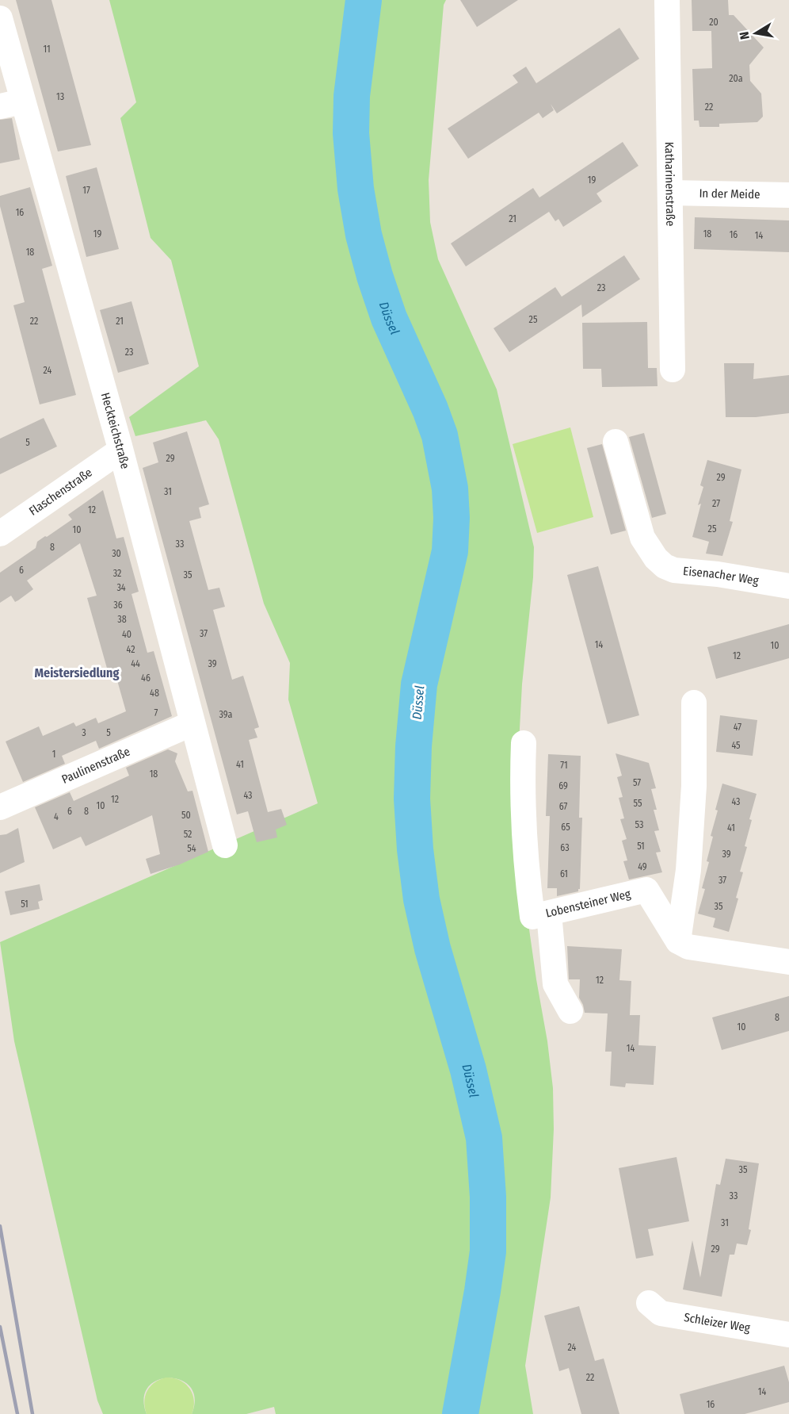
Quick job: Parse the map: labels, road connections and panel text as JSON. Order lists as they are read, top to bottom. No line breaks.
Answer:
{"streets":{"street":["Katharinenstraße","In der Meide","Heckteichstraße","Flaschenstraße","Eisenacher Weg","Paulinenstraße","Lobensteiner Weg","Schleizer Weg"]},"crossings":[["Katharinenstraße","In der Meide"],["Heckteichstraße","Flaschenstraße"],["Heckteichstraße","Paulinenstraße"]],"districts":["Meistersiedlung"],"water":["Düssel"],"house_numbers":["20","11","20a","13","22","19","17","16","21","19","18","16","14","18","23","25","22","21","23","24","5","29","29","31","27","12","25","10","33","8","30","6","32","35","34","36","38","37","40","14","10","42","12","44","39","46","48","7","39a","47","3","5","45","1","41","71","18","57","69","43","12","43","55","10","67","6","8","50","4","53","65","41","52","51","63","54","39","49","61","37","51","35","12","8","10","14","35","33","31","29","24","22","14","16"],"north":"left"}
